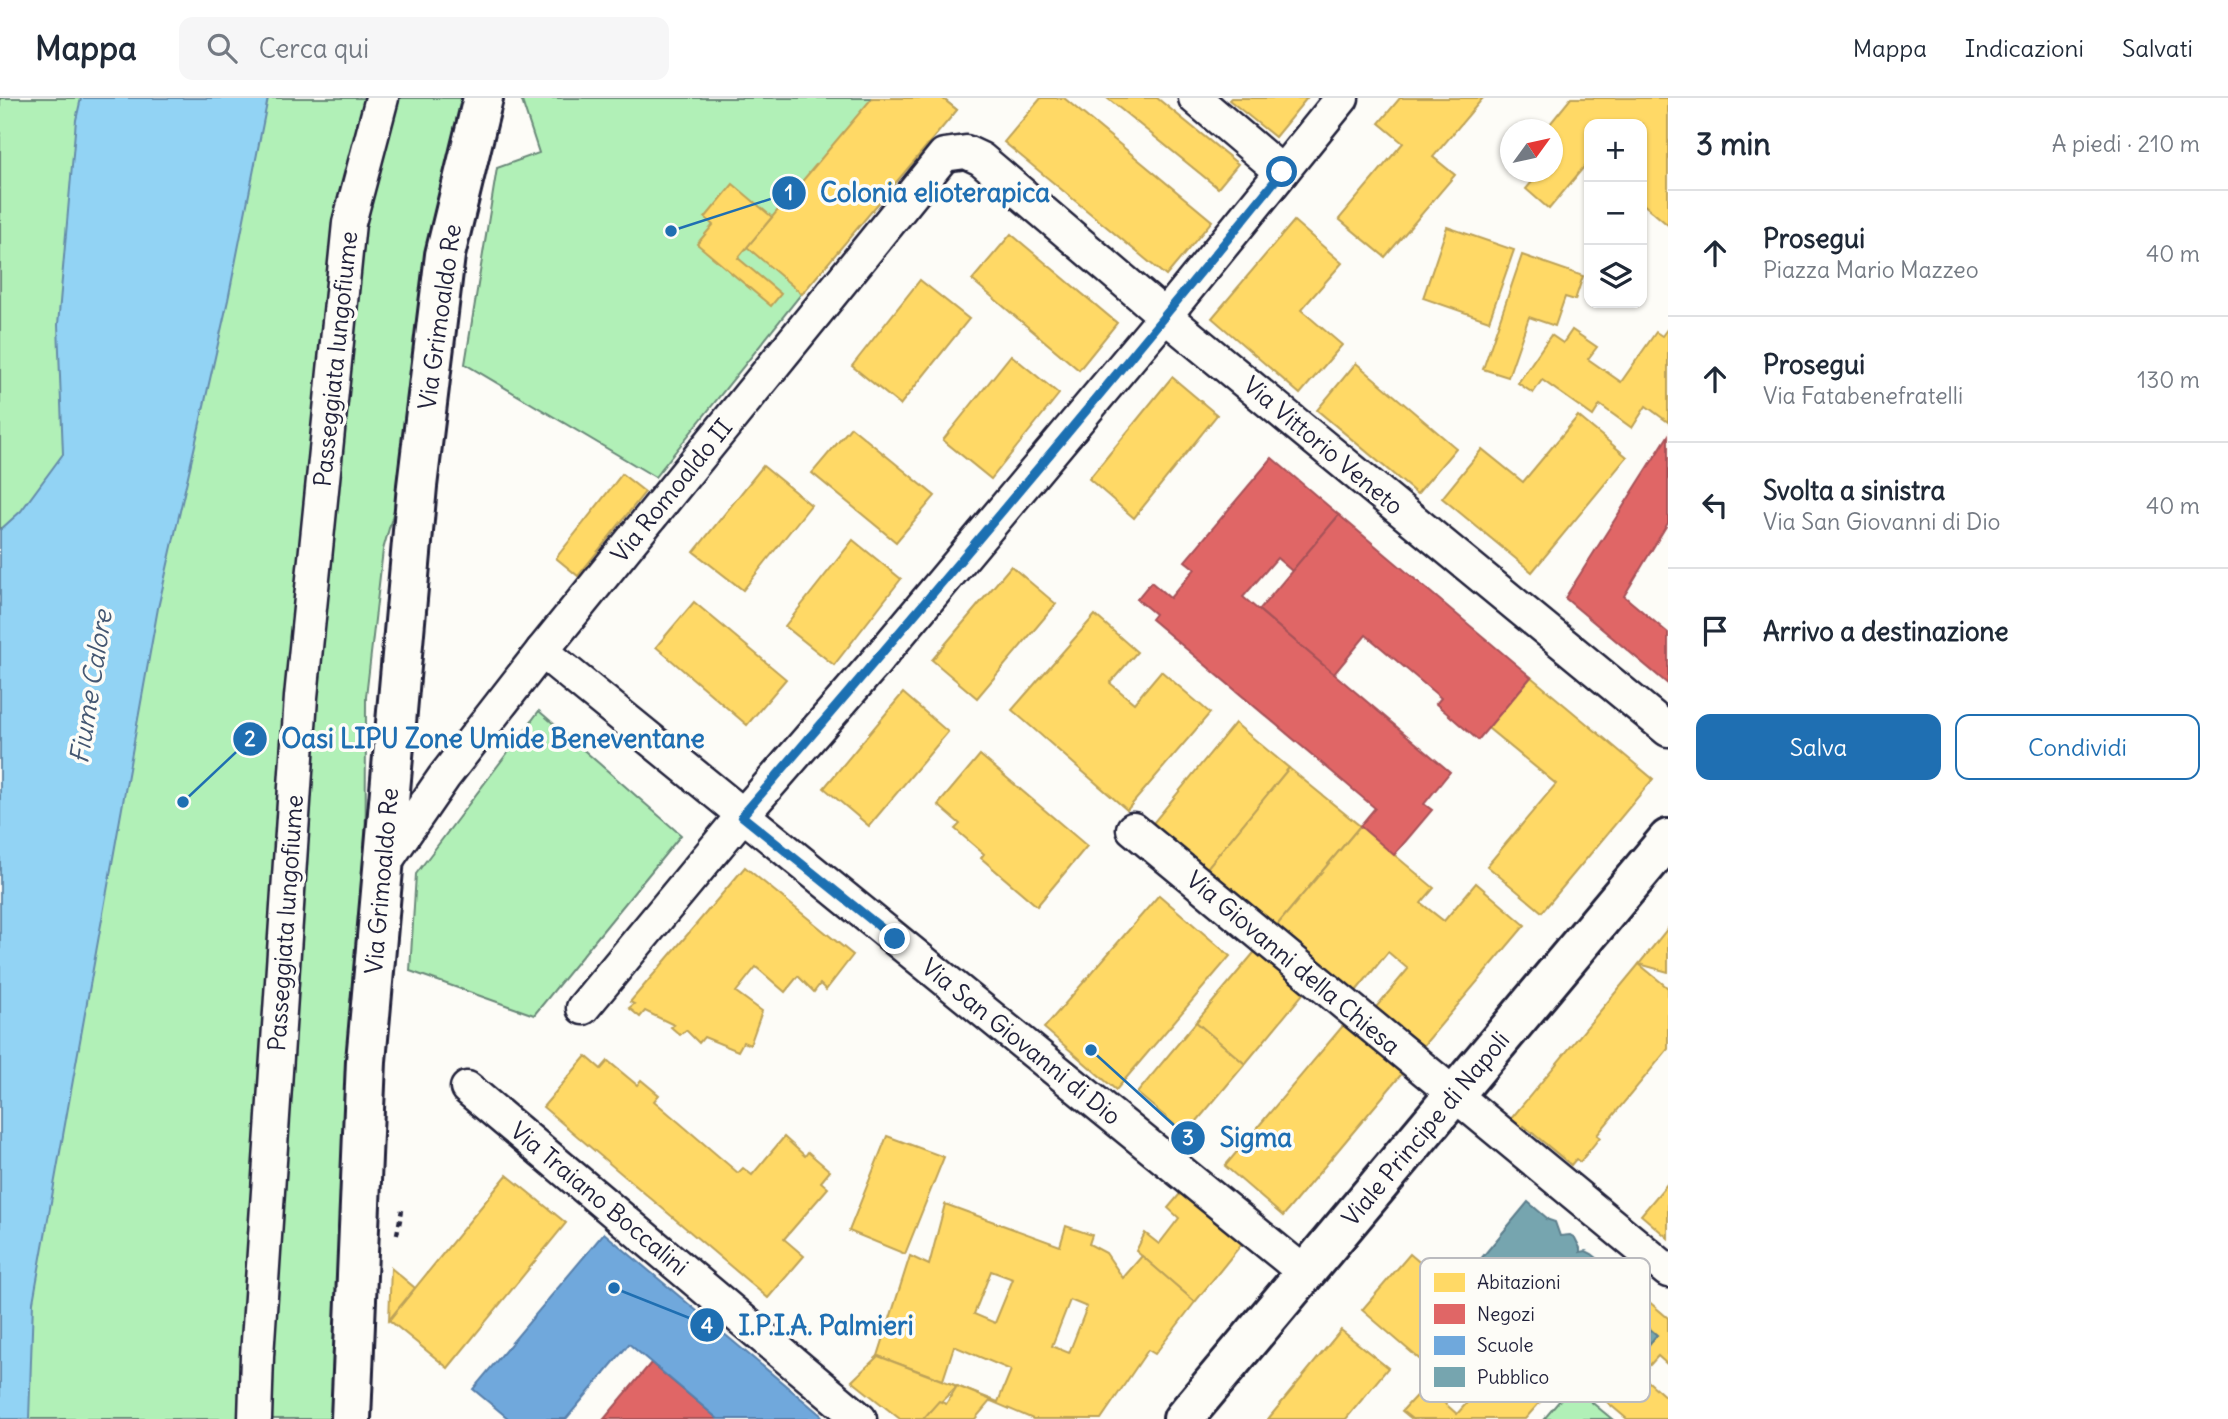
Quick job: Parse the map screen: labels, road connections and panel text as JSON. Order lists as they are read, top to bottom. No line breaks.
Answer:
{"streets":{"main road":["Via Grimoaldo Re","Viale Principe di Napoli"],"street":["Passeggiata lungofiume","Via Vittorio Veneto","Via Romoaldo II","Via Giovanni della Chiesa","Via San Giovanni di Dio","Via Traiano Boccalini"]},"crossings":[["Via Grimoaldo Re","Via Romoaldo II"],["Via Vittorio Veneto","Via Romoaldo II"],["Via Romoaldo II","Via San Giovanni di Dio"],["Via Giovanni della Chiesa","Viale Principe di Napoli"],["Via San Giovanni di Dio","Viale Principe di Napoli"]],"water":["Fiume Calore"],"places":["Colonia elioterapica","Oasi LIPU Zone Umide Beneventane","Sigma","I.P.I.A. Palmieri"],"legend":["Abitazioni","Negozi","Scuole","Pubblico"],"north":"top right","page":{"header":"Mappa","search":"Cerca qui","nav":["Mappa","Indicazioni","Salvati"],"heading":["3 min","A piedi · 210 m"],"map_buttons":["+","−"],"list":[["Prosegui","Piazza Mario Mazzeo","40 m"],["Prosegui","Via Fatabenefratelli","130 m"],["Svolta a sinistra","Via San Giovanni di Dio","40 m"],"Arrivo a destinazione"],"buttons":["Salva","Condividi"]}}
